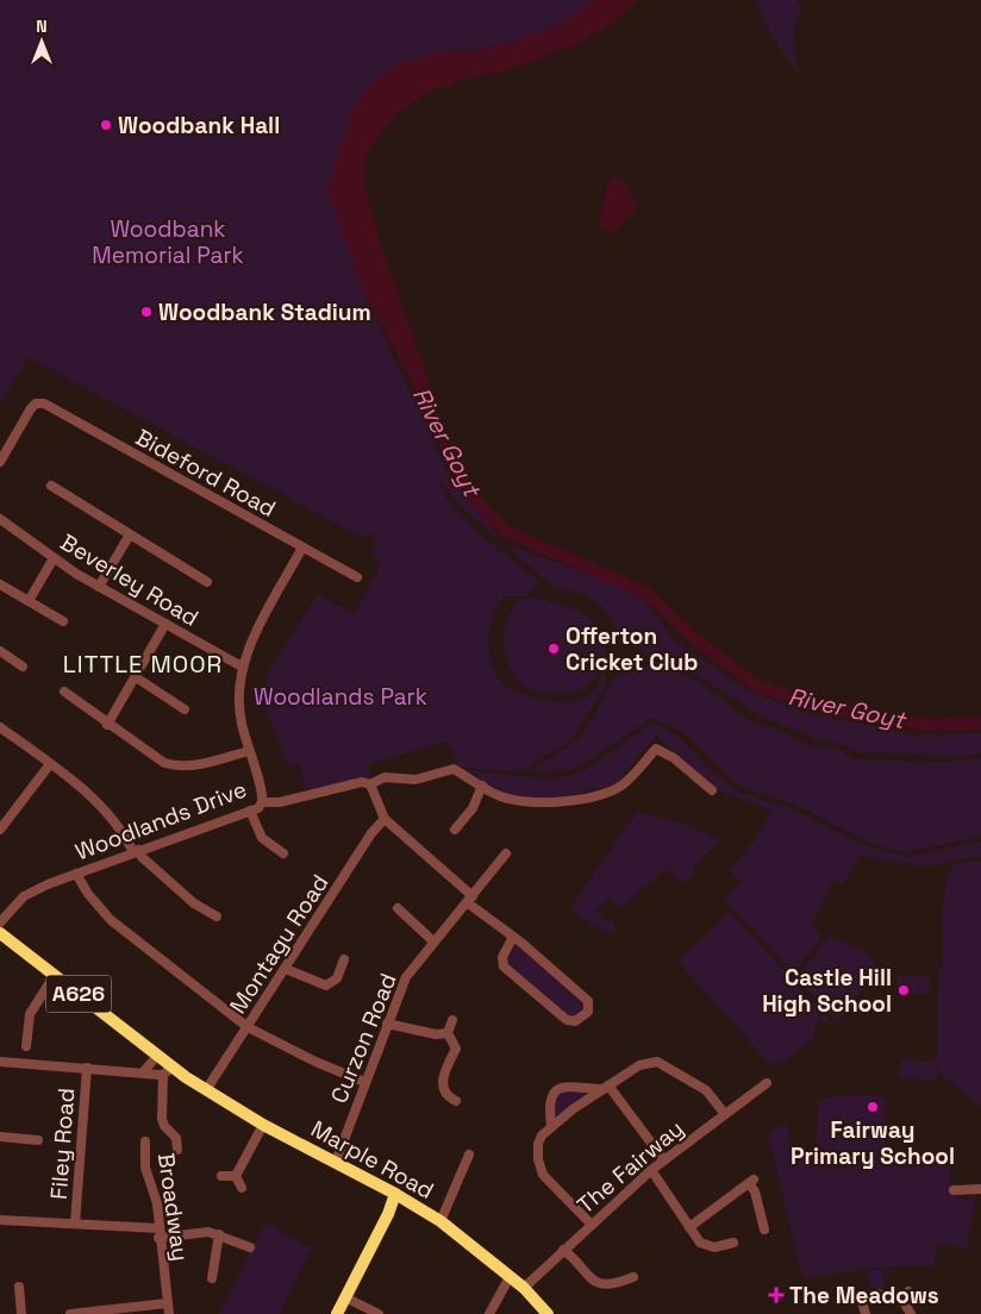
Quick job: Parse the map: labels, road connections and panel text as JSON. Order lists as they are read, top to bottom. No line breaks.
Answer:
{"streets":{"main road":["A626","Marple Road"],"street":["Bideford Road","Beverley Road","Woodlands Drive","Montagu Road","Curzon Road","Filey Road","The Fairway","Broadway"]},"crossings":[["Montagu Road","Marple Road"],["A626","Marple Road"],["Curzon Road","Marple Road"],["Marple Road","The Fairway"]],"districts":["LITTLE MOOR"],"water":["River Goyt"],"parks":["Woodbank Memorial Park","Woodlands Park"],"places":{"other":["Woodbank Hall","Woodbank Stadium","Offerton Cricket Club","Castle Hill High School","Fairway Primary School"],"health":["The Meadows"]},"north":"top"}
